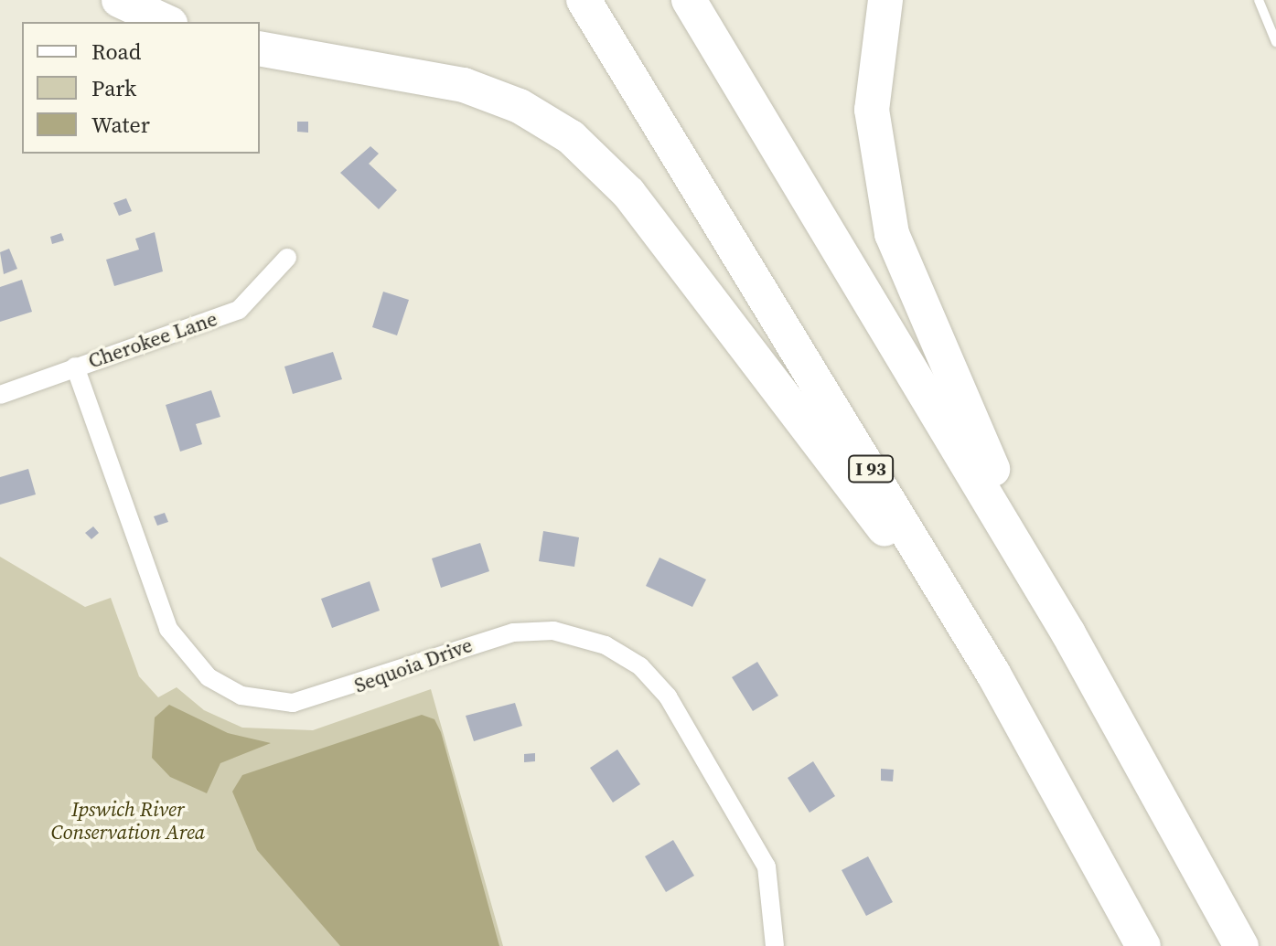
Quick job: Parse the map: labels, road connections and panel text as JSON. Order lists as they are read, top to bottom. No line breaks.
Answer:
{"streets":{"highway":["I 93"],"street":["Cherokee Lane","Sequoia Drive"]},"crossings":[["Cherokee Lane","Sequoia Drive"]],"parks":["Ipswich River Conservation Area"],"legend":["Road","Park","Water"]}
